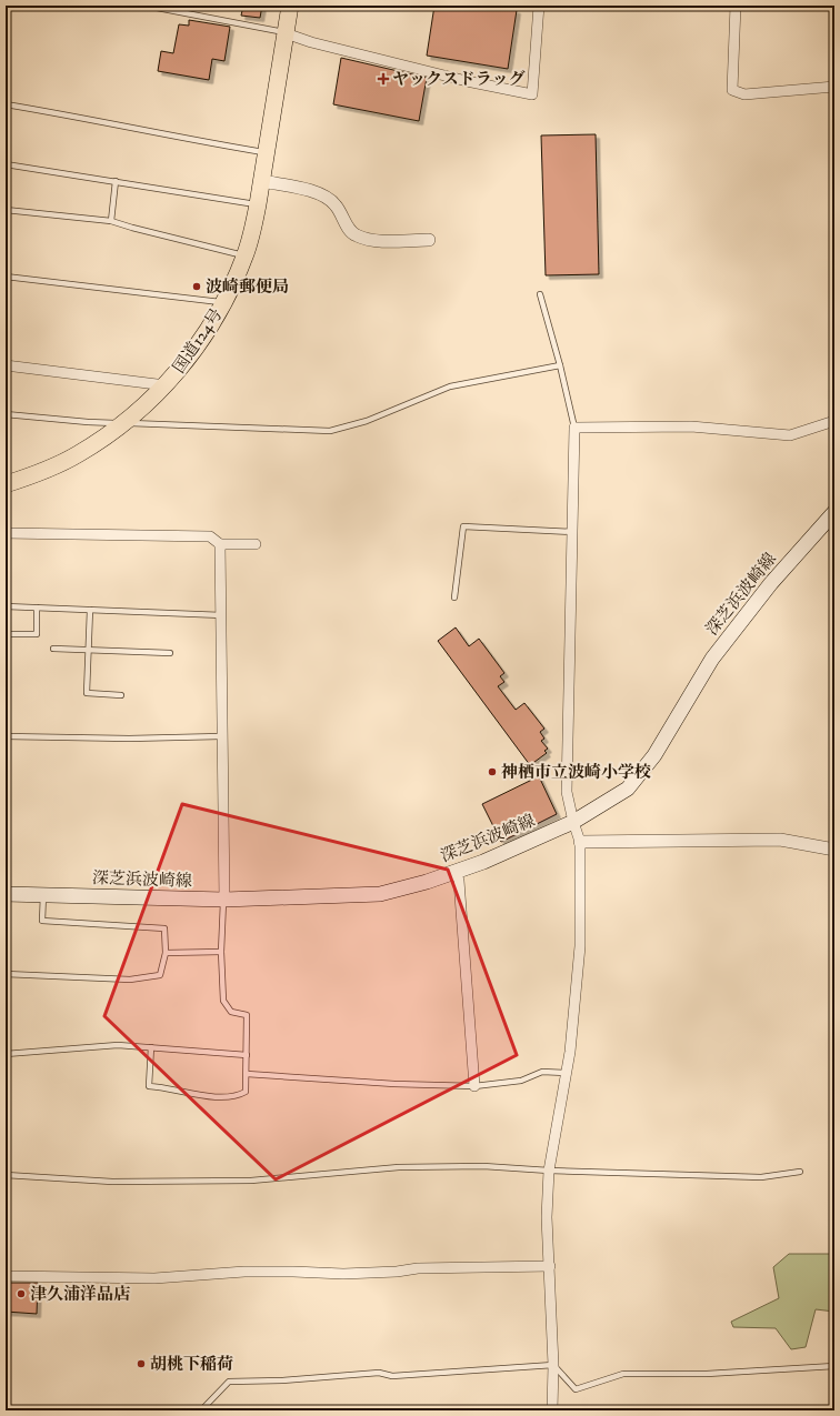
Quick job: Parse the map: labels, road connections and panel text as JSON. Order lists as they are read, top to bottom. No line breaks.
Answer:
{"streets":{"highway":["国道124号"],"main road":["深芝浜波崎線"]},"places":{"health":["ヤックスドラッグ"],"other":["波崎郵便局","神栖市立波崎小学校","津久浦洋品店","胡桃下稲荷"]}}
